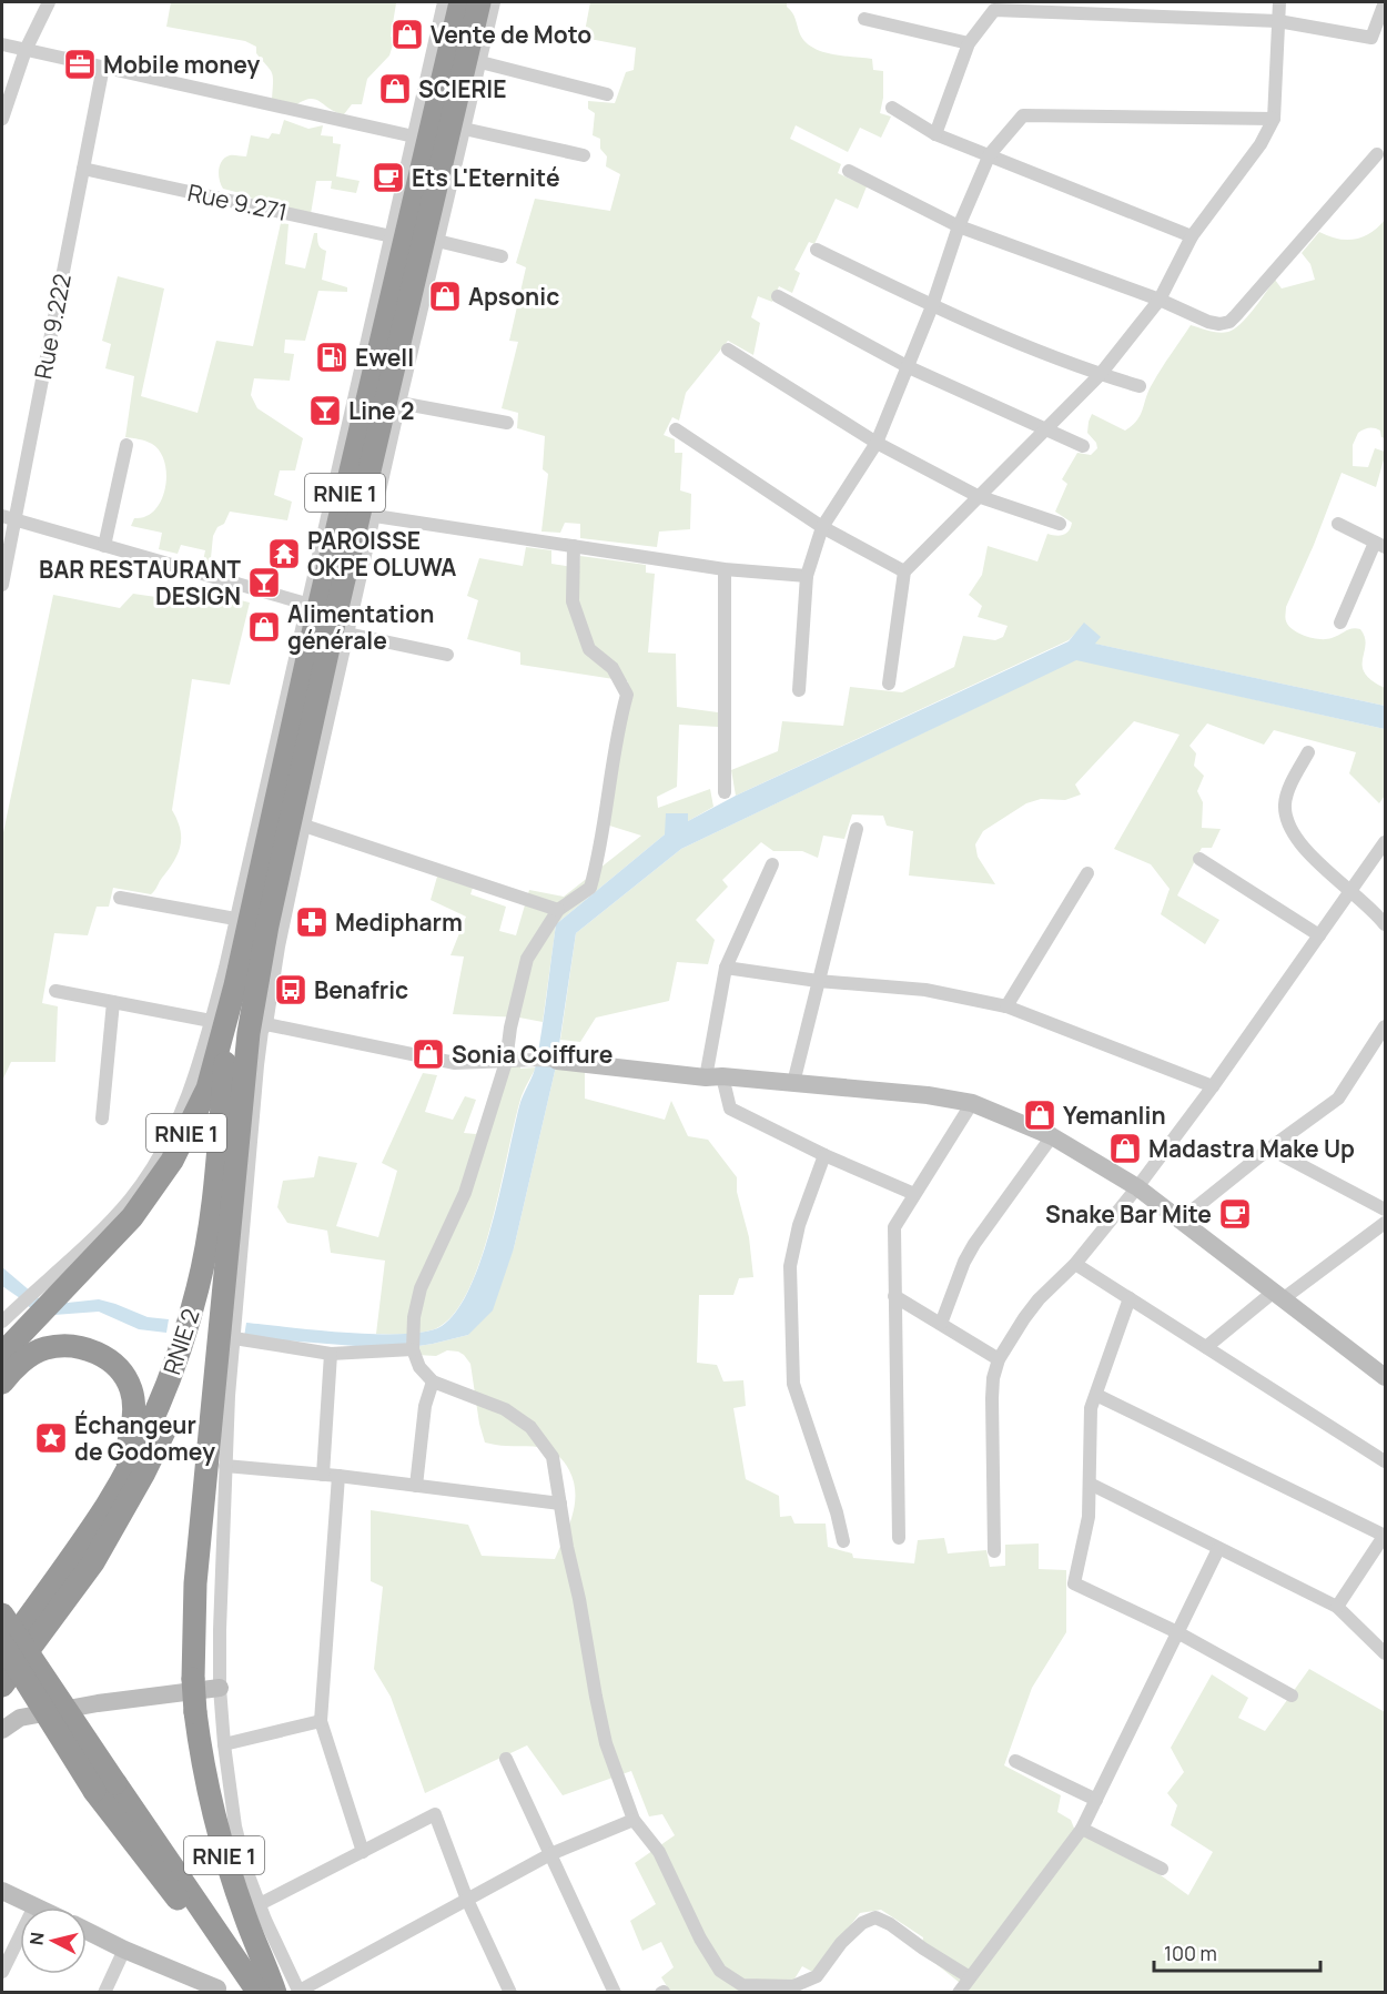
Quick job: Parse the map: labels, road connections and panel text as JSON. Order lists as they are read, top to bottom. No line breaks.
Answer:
{"streets":{"highway":["RNIE 1","RNIE 2"],"street":["Rue 9.271","Rue 9.222"]},"crossings":[["Rue 9.271","Rue 9.222"],["RNIE 1","RNIE 2"]],"places":{"shop":["Vente de Moto","SCIERIE","Apsonic","Alimentation générale","Sonia Coiffure","Yemanlin","Madastra Make Up"],"office":["Mobile money"],"cafe":["Ets L'Eternité","Snake Bar Mite"],"fuel station":["Ewell"],"bar":["Line 2","BAR RESTAURANT DESIGN"],"temple":["PAROISSE OKPE OLUWA"],"pharmacy":["Medipharm"],"bus stop":["Benafric"],"place":["Échangeur de Godomey"]},"scale_bar":"100 m","north":"left"}
